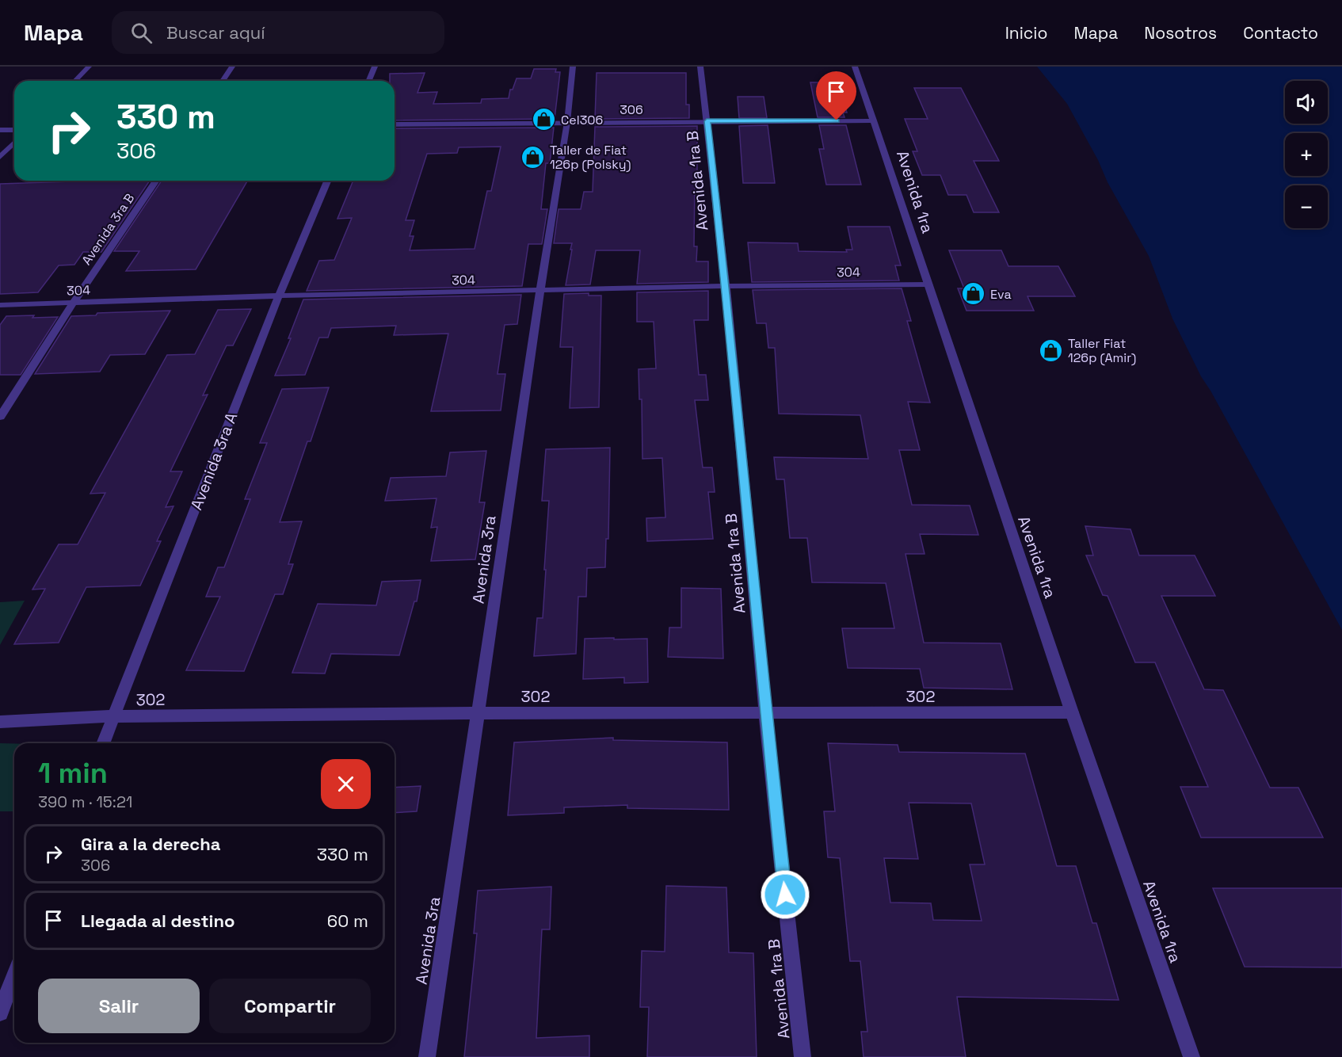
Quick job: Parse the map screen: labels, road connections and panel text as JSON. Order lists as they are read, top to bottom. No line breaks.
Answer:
{"streets":{"street":["306","Avenida 1ra B","Avenida 1ra","Avenida 3ra B","304","Avenida 3ra A","Avenida 3ra","302"]},"crossings":[["306","Avenida 1ra B"],["306","Avenida 1ra"],["306","Avenida 3ra"],["Avenida 1ra B","304"],["Avenida 1ra B","302"],["Avenida 1ra","304"],["Avenida 1ra","302"],["Avenida 3ra B","304"],["304","Avenida 3ra A"],["304","Avenida 3ra"],["Avenida 3ra A","302"],["Avenida 3ra","302"]],"places":{"shop":["Cel306","Taller de Fiat 126p (Polsky)","Eva","Taller Fiat 126p (Amir)"]},"page":{"header":"Mapa","search":"Buscar aquí","nav":["Inicio","Mapa","Nosotros","Contacto"],"map_buttons":["+","−"],"turn":["330 m","306"],"heading":["1 min","390 m · 15:21"],"list":[{"name":"Gira a la derecha","note":"306","value":"330 m"},{"name":"Llegada al destino","value":"60 m"}],"buttons":["Salir","Compartir"]}}
